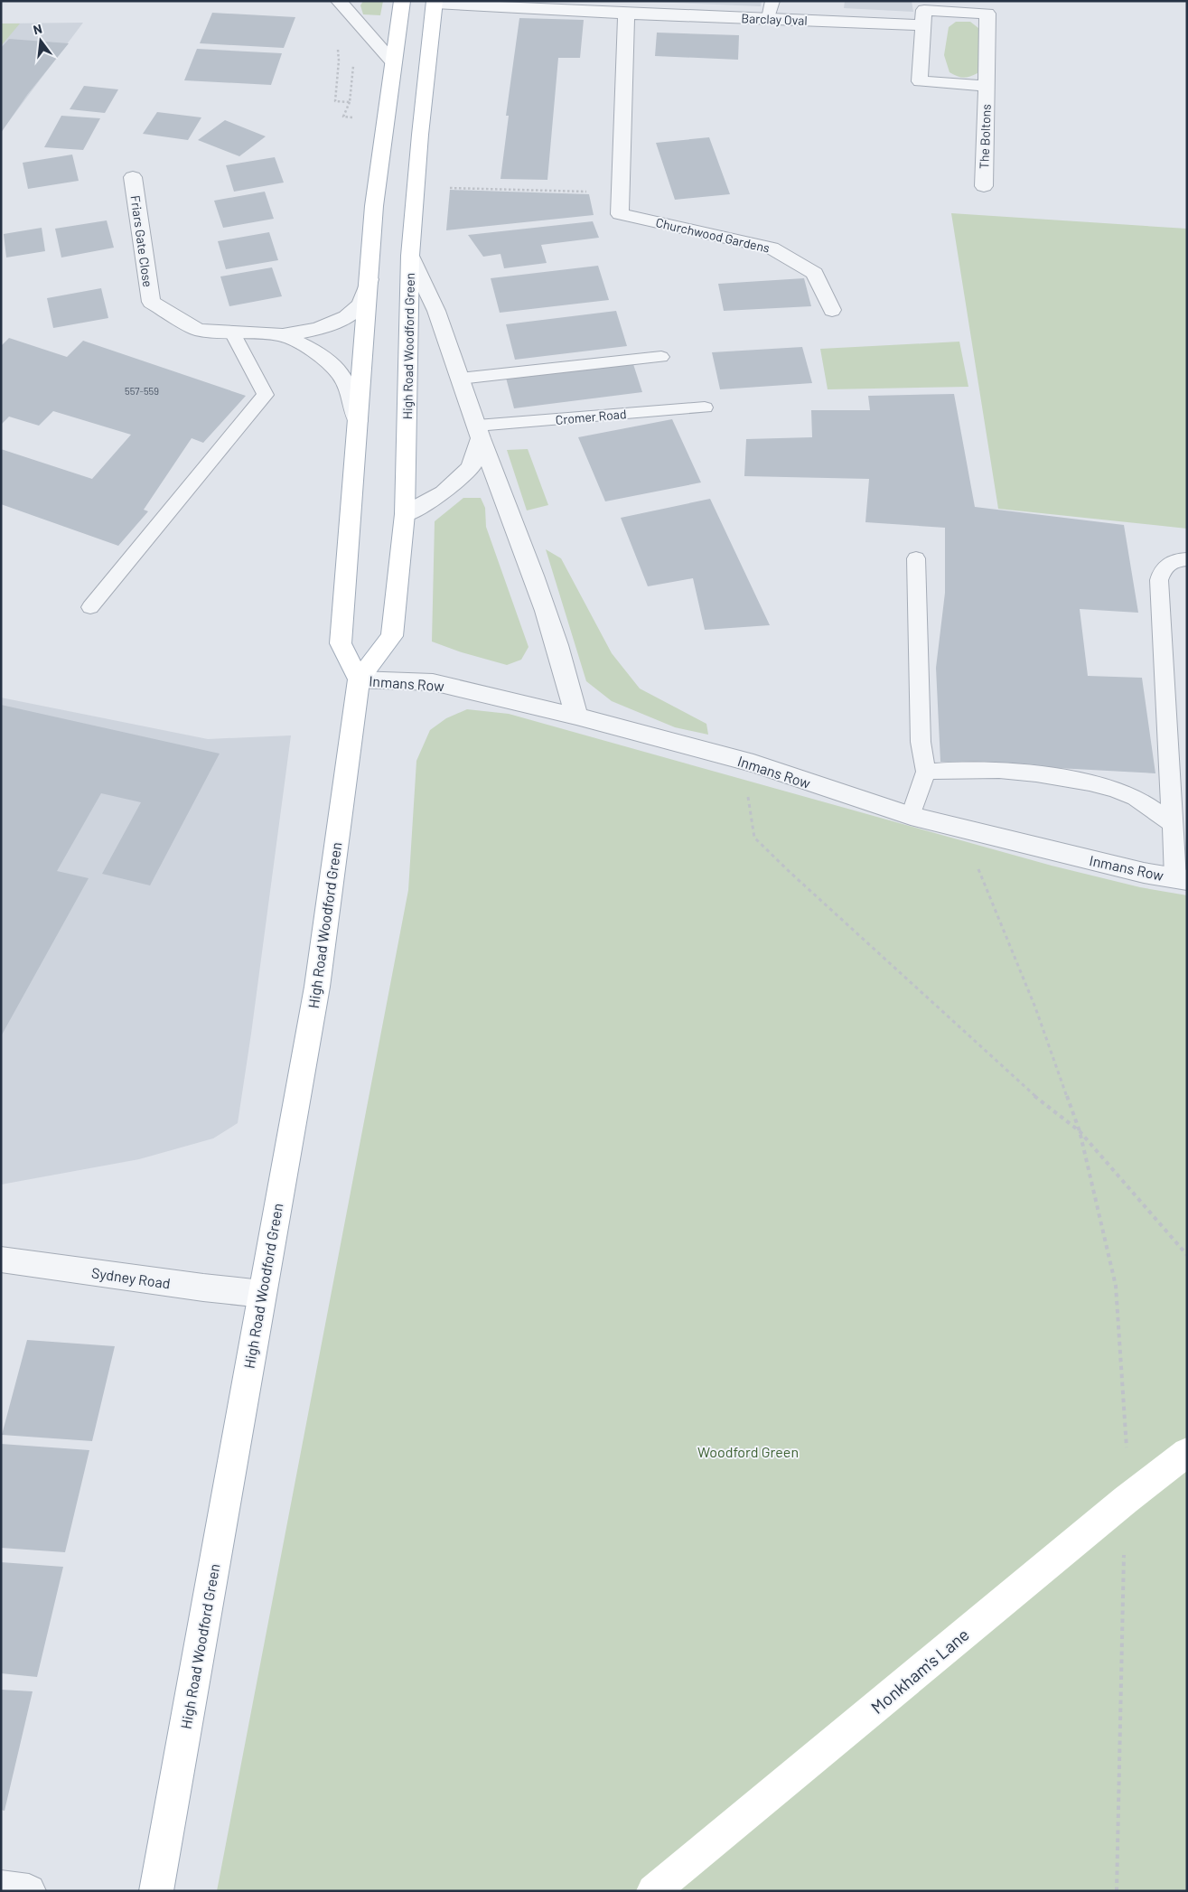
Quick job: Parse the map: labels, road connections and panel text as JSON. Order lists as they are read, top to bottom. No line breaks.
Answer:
{"streets":{"main road":["High Road Woodford Green","Monkham's Lane"],"street":["Barclay Oval","The Boltons","Churchwood Gardens","Friars Gate Close","Inmans Row","Sydney Road"],"lane":["Cromer Road"]},"crossings":[["Barclay Oval","High Road Woodford Green"],["High Road Woodford Green","Inmans Row"],["High Road Woodford Green","Sydney Road"]],"parks":["Woodford Green"],"house_numbers":["557-559"],"north":"top"}
